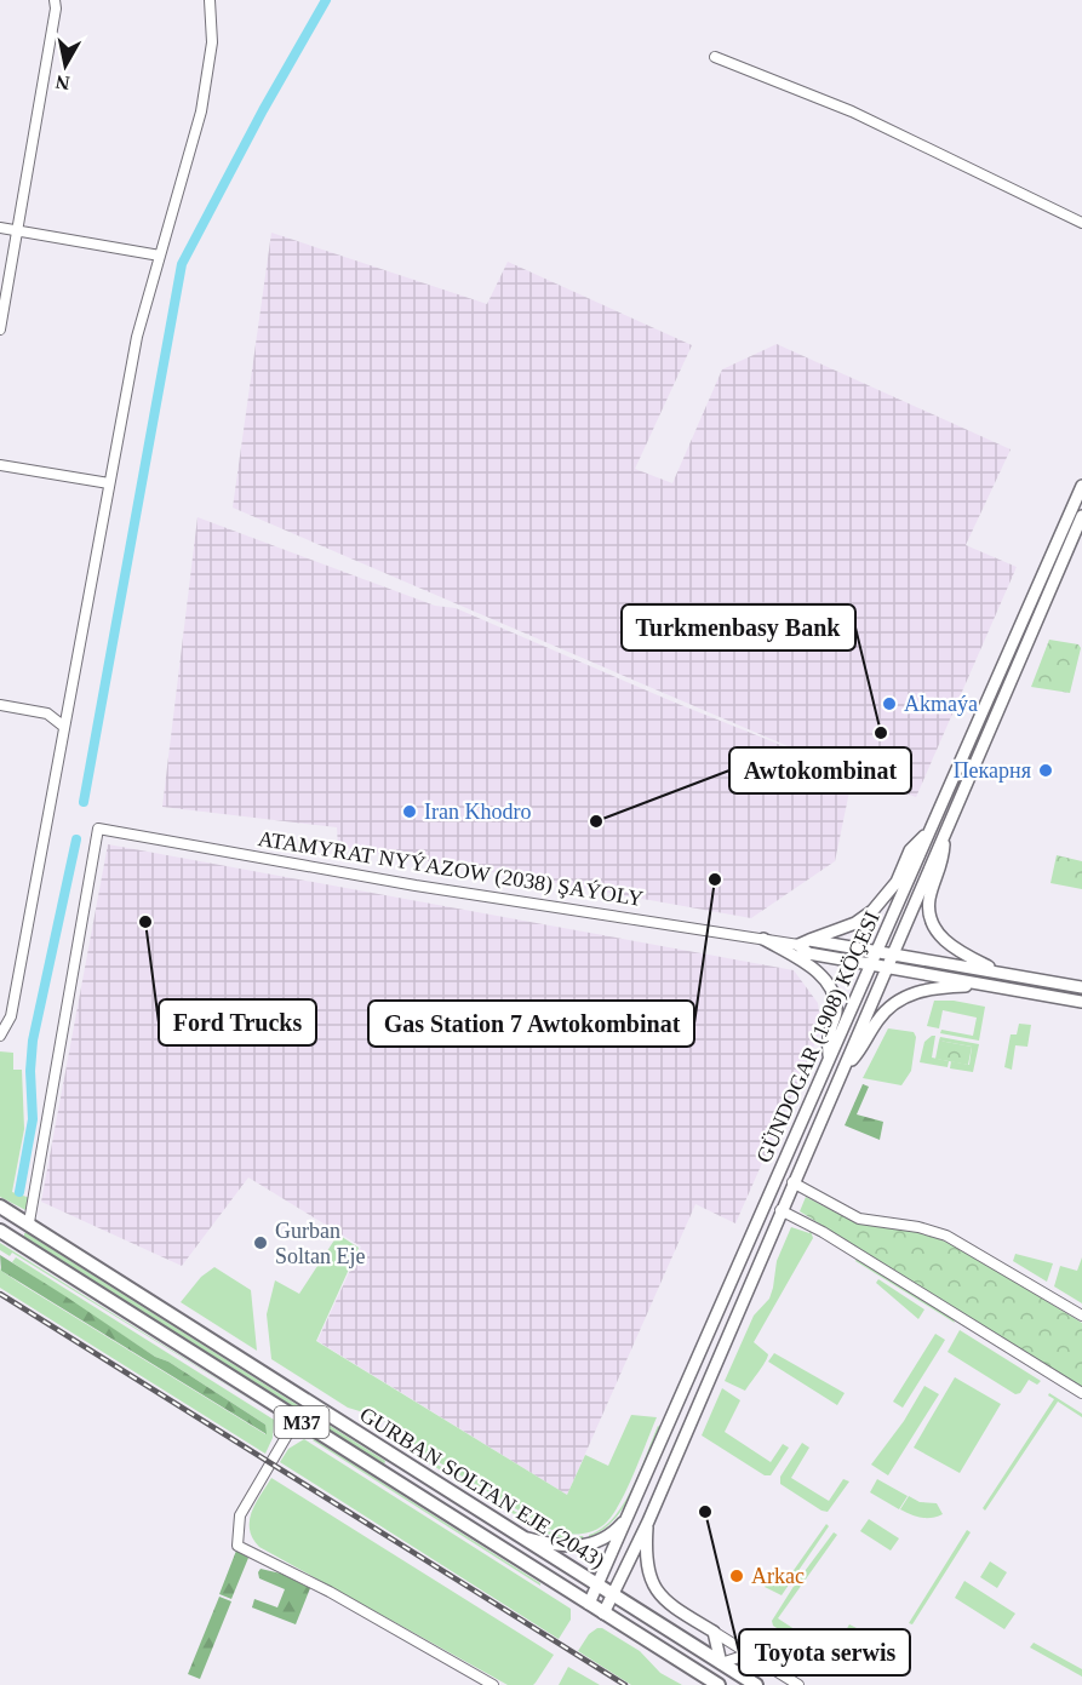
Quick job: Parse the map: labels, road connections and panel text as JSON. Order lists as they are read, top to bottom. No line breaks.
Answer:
{"streets":{"highway":["M37","GURBAN SOLTAN EJE (2043)"],"main road":["ATAMYRAT NYÝAZOW (2038) ŞAÝOLY","GÜNDOGAR (1908) KÖÇESI"]},"crossings":[["ATAMYRAT NYÝAZOW (2038) ŞAÝOLY","GÜNDOGAR (1908) KÖÇESI"],["ATAMYRAT NYÝAZOW (2038) ŞAÝOLY","GURBAN SOLTAN EJE (2043)"],["GÜNDOGAR (1908) KÖÇESI","GURBAN SOLTAN EJE (2043)"]],"places":["Аkmaýa","Turkmenbasy Bank","Пекарня","Iran Khodro","Awtokombinat","Gas Station 7 Awtokombinat","Ford Trucks","Gurban Soltan Eje","Toyota serwis","Arkac"],"north":"bottom"}
